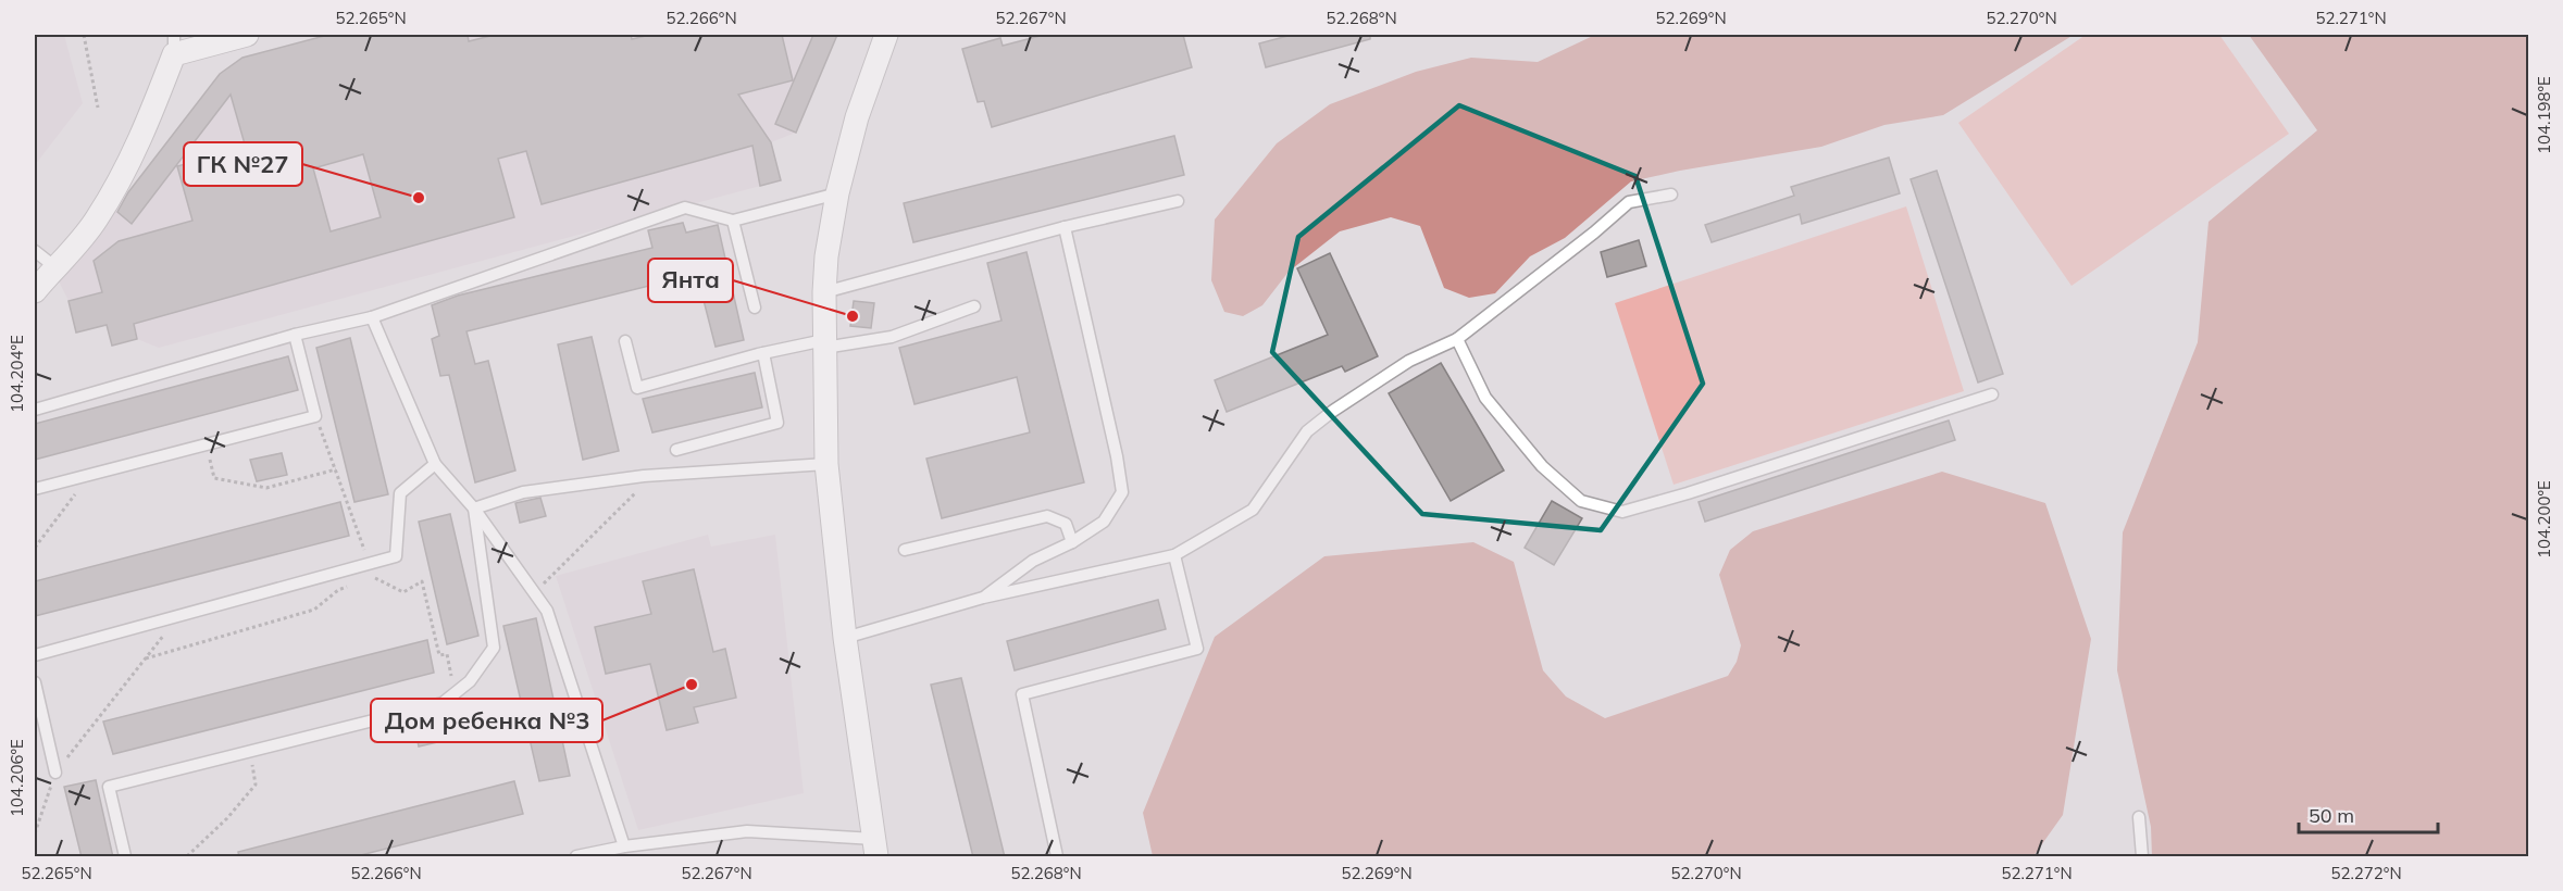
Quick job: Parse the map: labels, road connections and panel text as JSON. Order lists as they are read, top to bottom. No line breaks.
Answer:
{"places":["ГК №27","Янта","Дом ребенка №3"],"scale_bar":"50 m","coordinates":["52.265°N","52.266°N","52.267°N","52.268°N","52.269°N","52.270°N","52.271°N","104.198°E","104.204°E","104.200°E","104.206°E","52.272°N"]}
